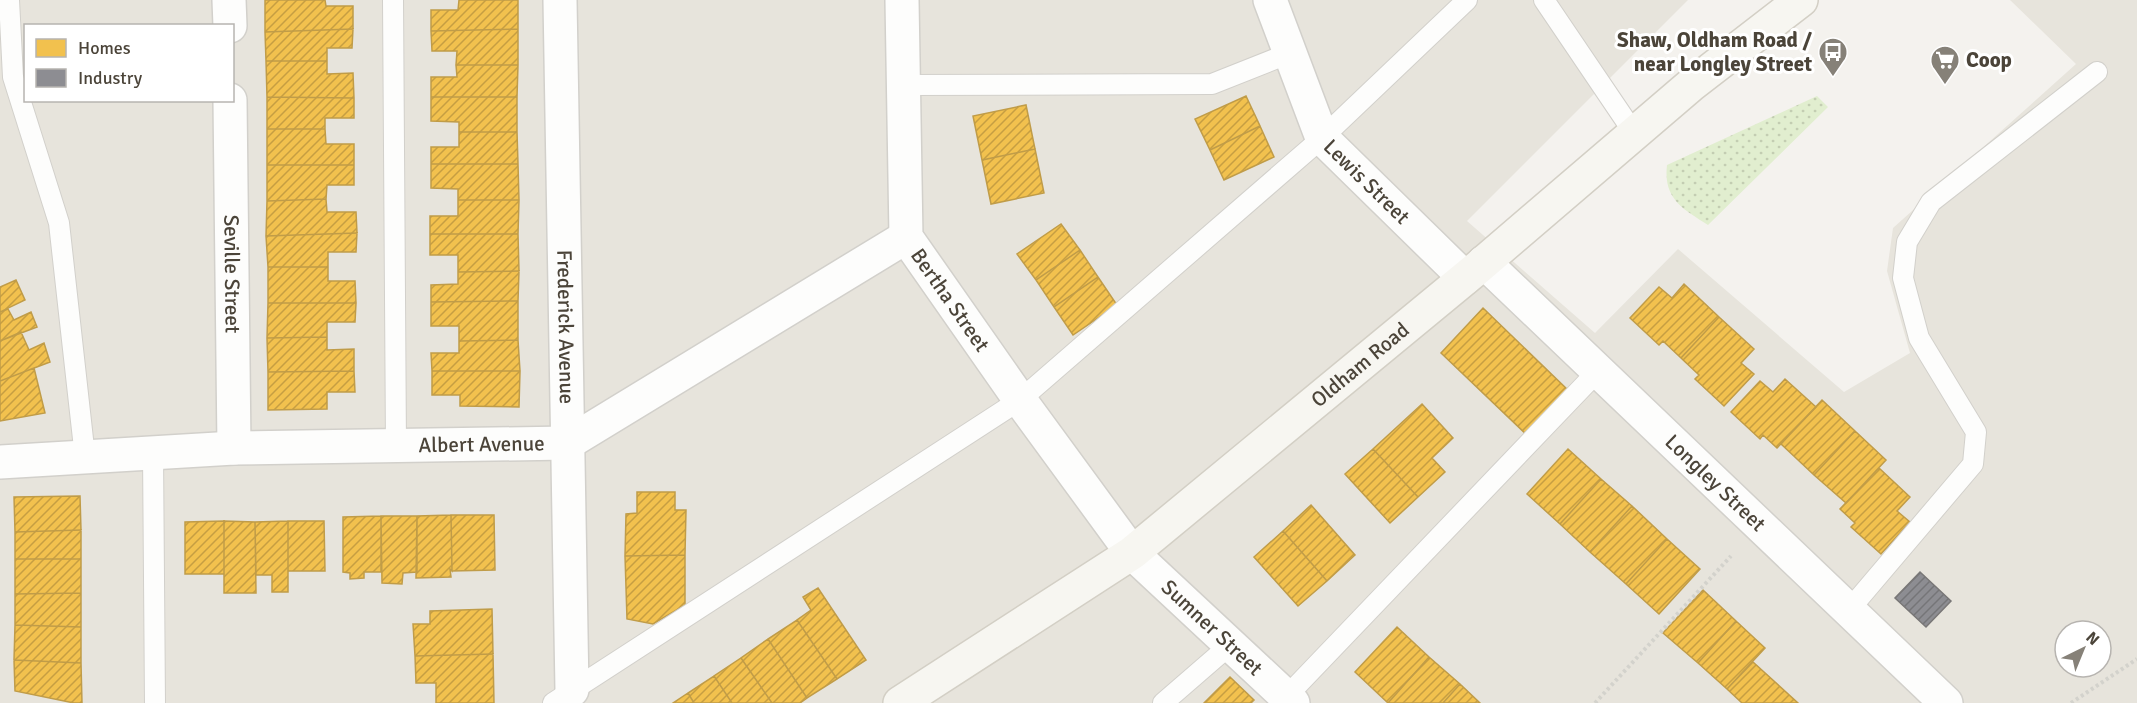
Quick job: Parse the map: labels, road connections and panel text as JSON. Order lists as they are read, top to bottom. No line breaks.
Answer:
{"streets":{"main road":["Oldham Road"],"street":["Lewis Street","Seville Street","Bertha Street","Frederick Avenue","Albert Avenue","Longley Street","Sumner Street"]},"crossings":[["Lewis Street","Oldham Road"],["Lewis Street","Longley Street"],["Seville Street","Albert Avenue"],["Bertha Street","Oldham Road"],["Bertha Street","Albert Avenue"],["Bertha Street","Sumner Street"],["Frederick Avenue","Albert Avenue"],["Oldham Road","Longley Street"],["Oldham Road","Sumner Street"]],"places":{"bus stop":["Shaw, Oldham Road / near Longley Street"],"supermarket":["Coop"]},"legend":["Homes","Industry"],"north":"top right"}
